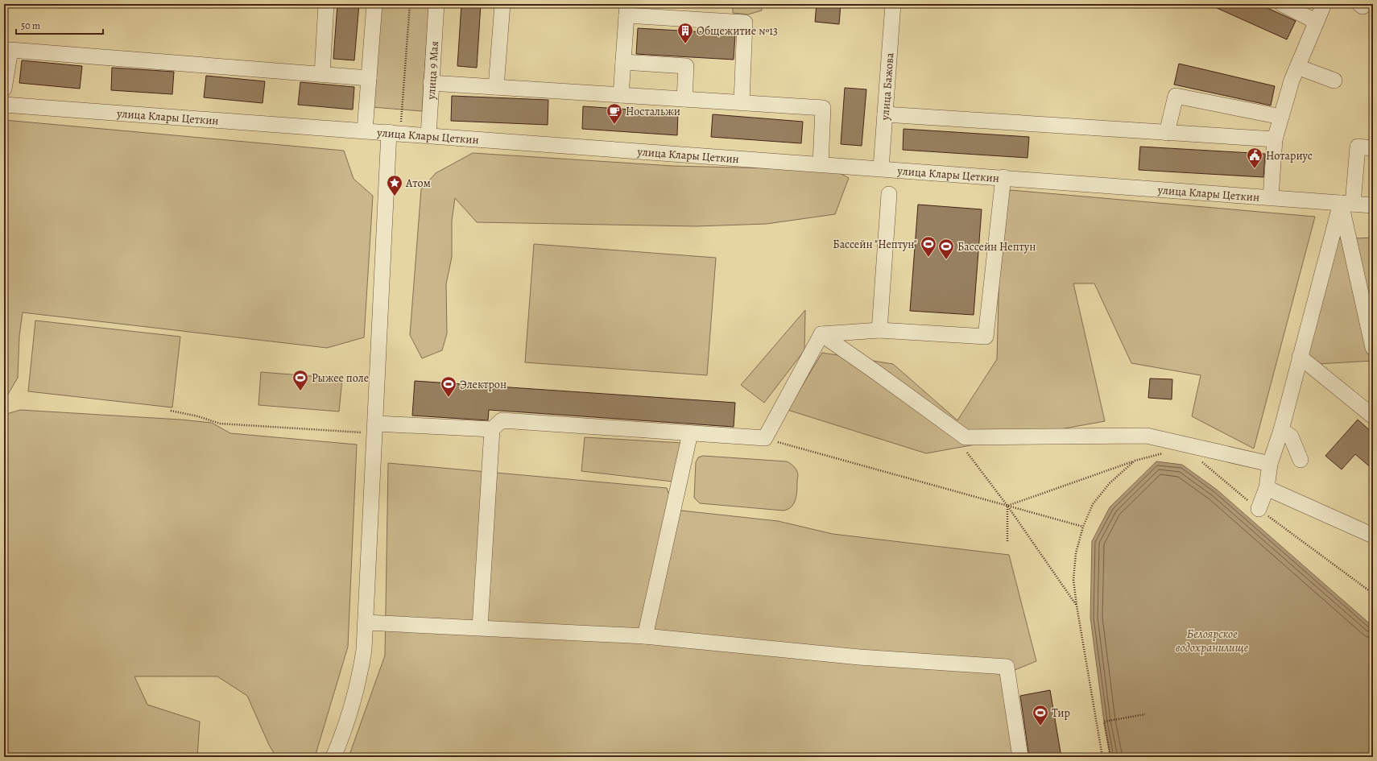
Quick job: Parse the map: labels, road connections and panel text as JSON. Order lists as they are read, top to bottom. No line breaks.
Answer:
{"streets":{"street":["улица 9 Мая","улица Бажова","улица Клары Цеткин"]},"crossings":[["улица 9 Мая","улица Клары Цеткин"],["улица Бажова","улица Клары Цеткин"]],"water":["Белоярское водохранилище"],"places":{"building":["Общежитие №13"],"cafe":["Ностальжи"],"public building":["Нотариус"],"place":["Атом"],"sports":["Бассейн \"Нептун\"","Бассейн Нептун","Рыжее поле","Электрон","Тир"]},"scale_bar":"50 m"}
